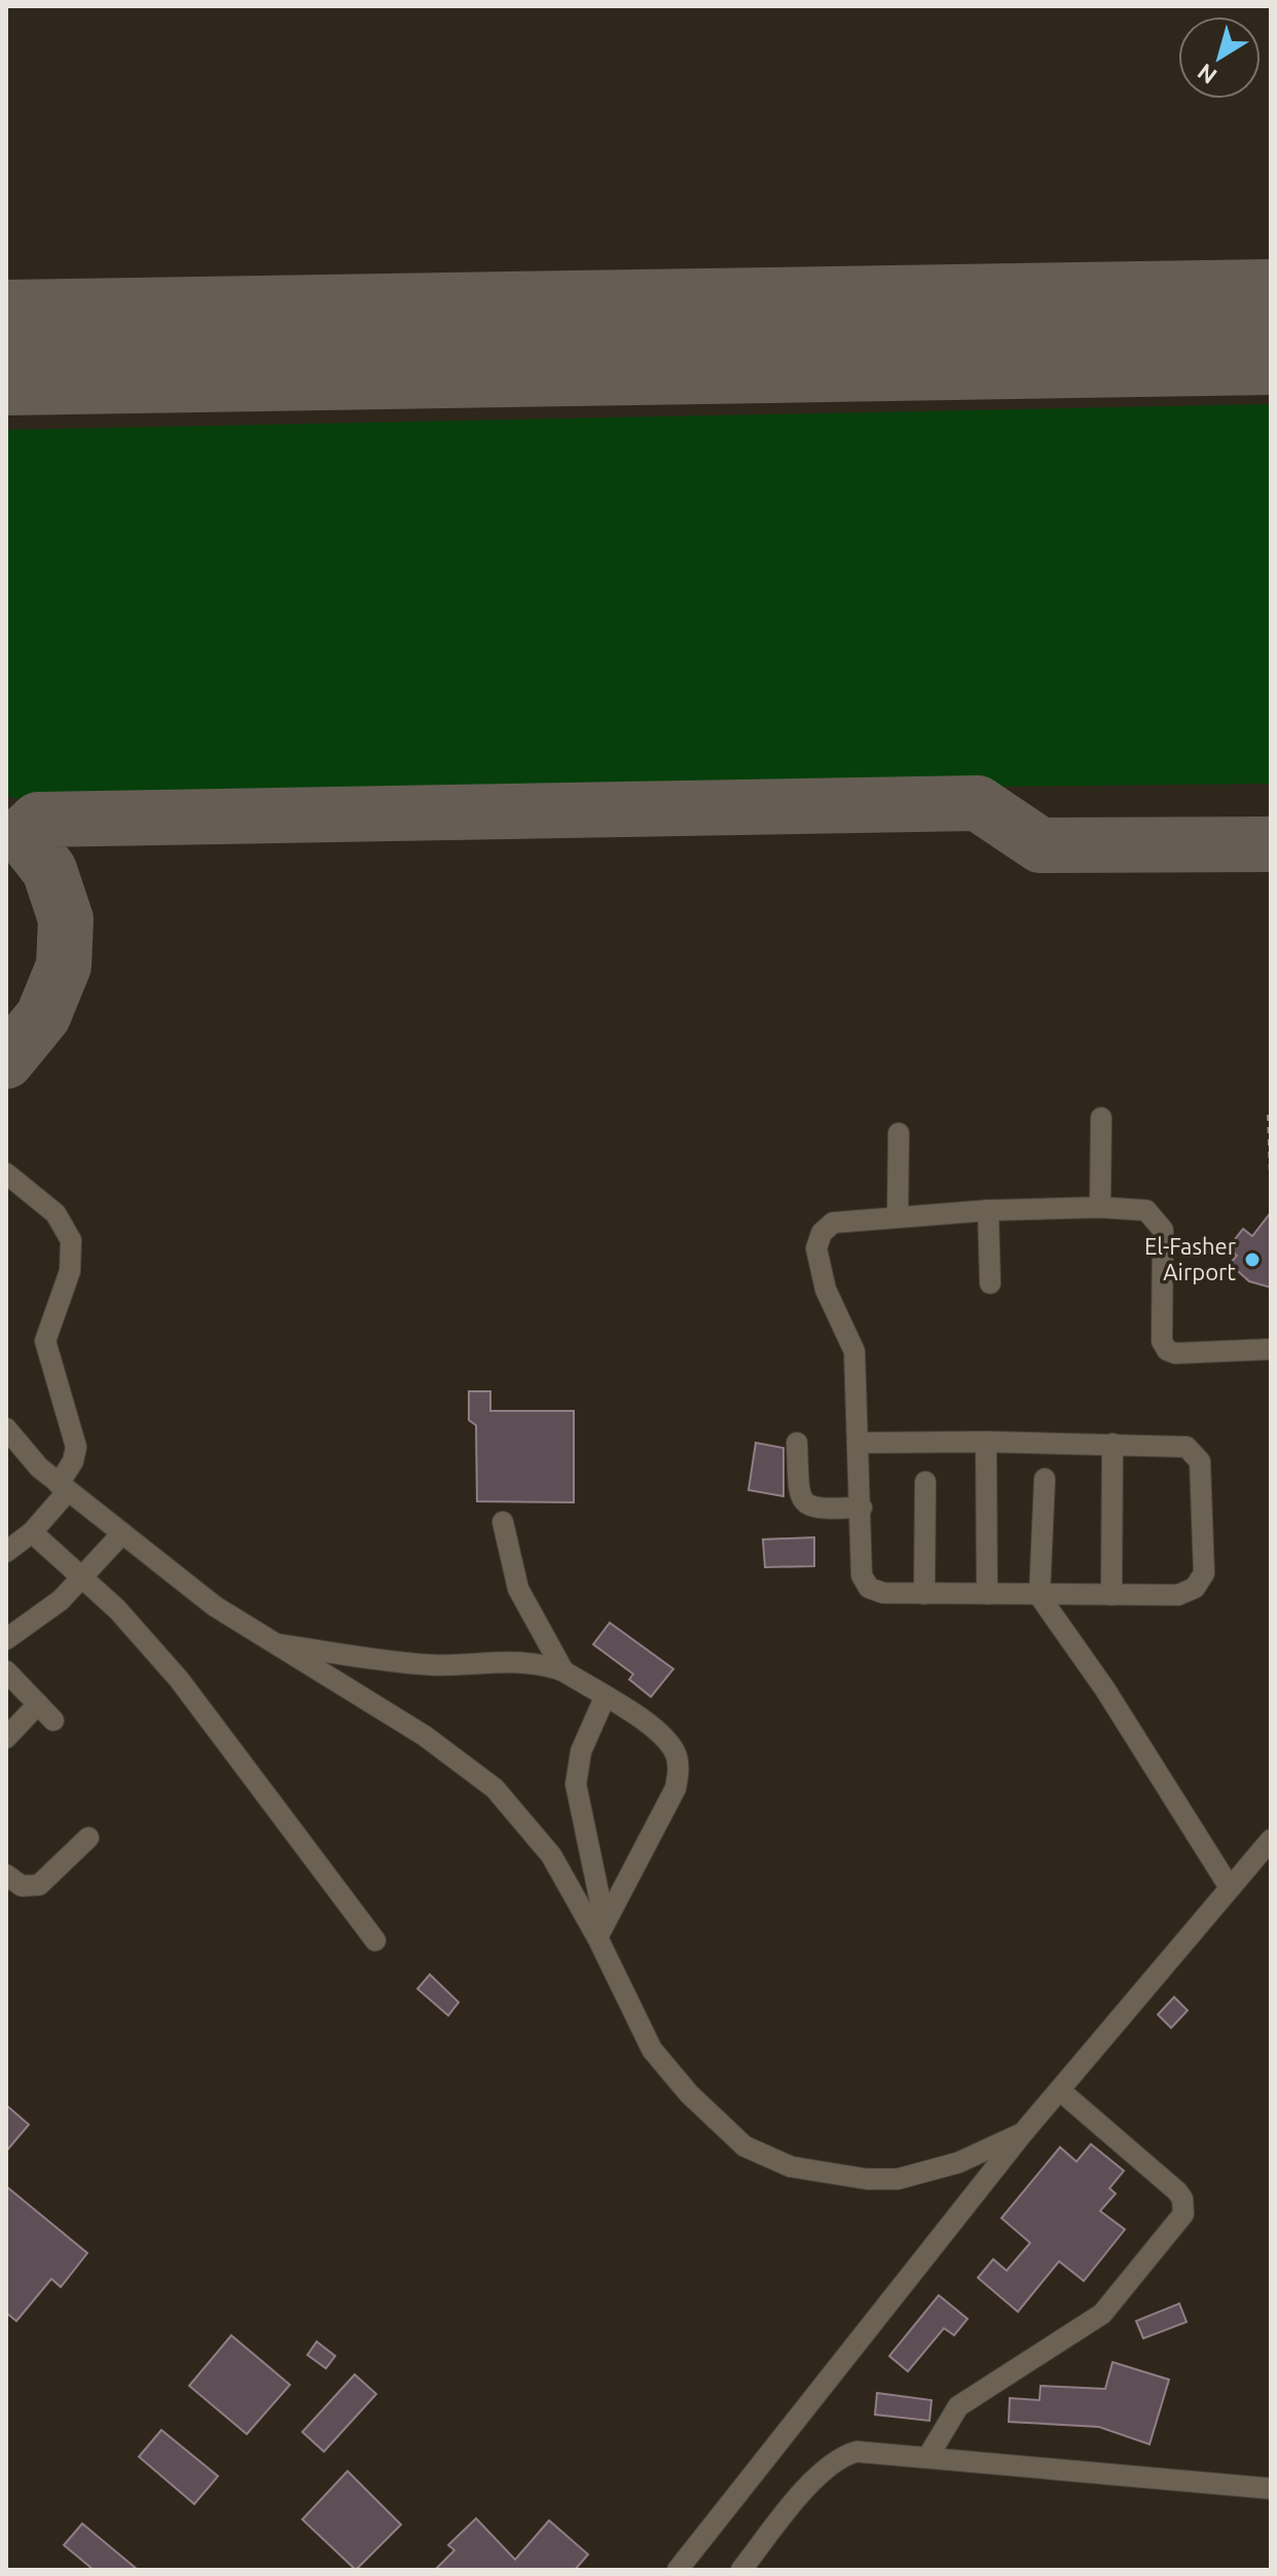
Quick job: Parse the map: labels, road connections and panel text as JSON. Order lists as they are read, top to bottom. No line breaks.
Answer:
{"places":["El-Fasher Airport"],"north":"bottom left"}
